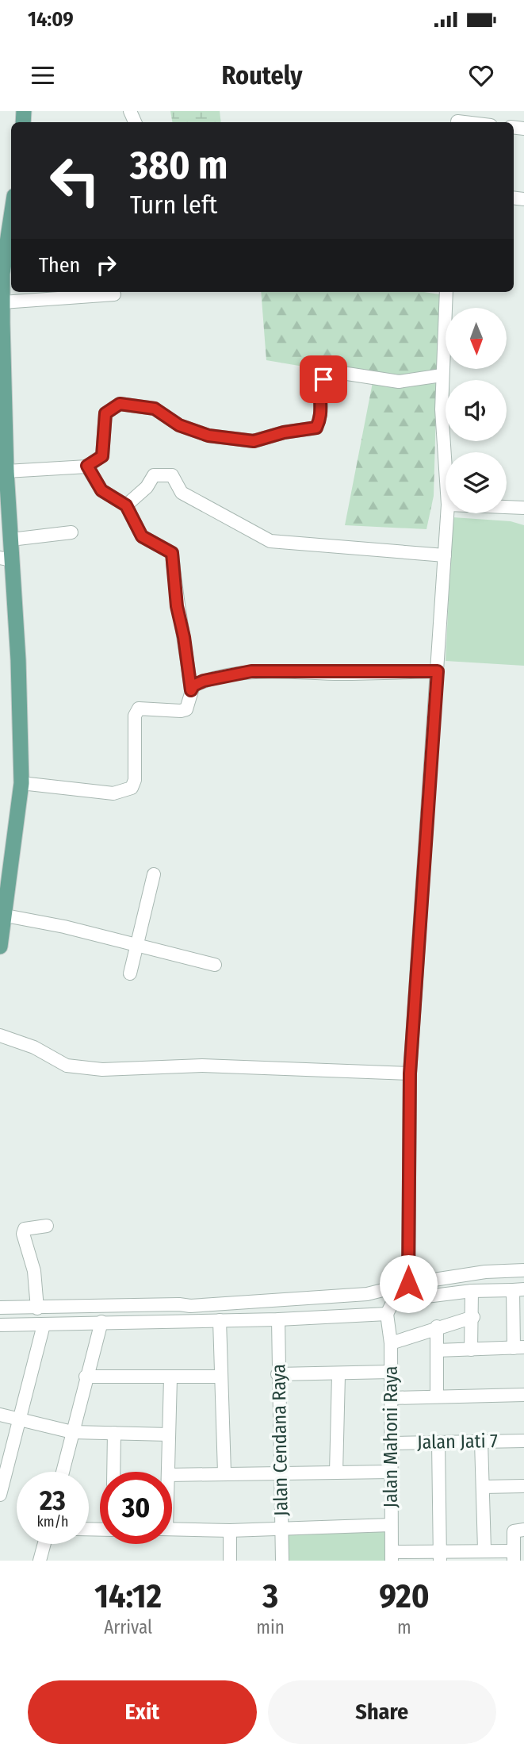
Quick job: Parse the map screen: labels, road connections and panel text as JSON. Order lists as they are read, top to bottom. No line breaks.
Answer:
{"streets":{"street":["Jalan Mahoni Raya","Jalan Cendana Raya","Jalan Jati 7"]},"crossings":[["Jalan Mahoni Raya","Jalan Jati 7"]],"north":"bottom","page":{"status":"14:09","header":"Routely","turn":["380 m","Turn left"],"then":"Then","speed":"23 km/h","limit":"30","eta":["14:12","Arrival","3","min","920","m"],"buttons":["Exit","Share"]}}
